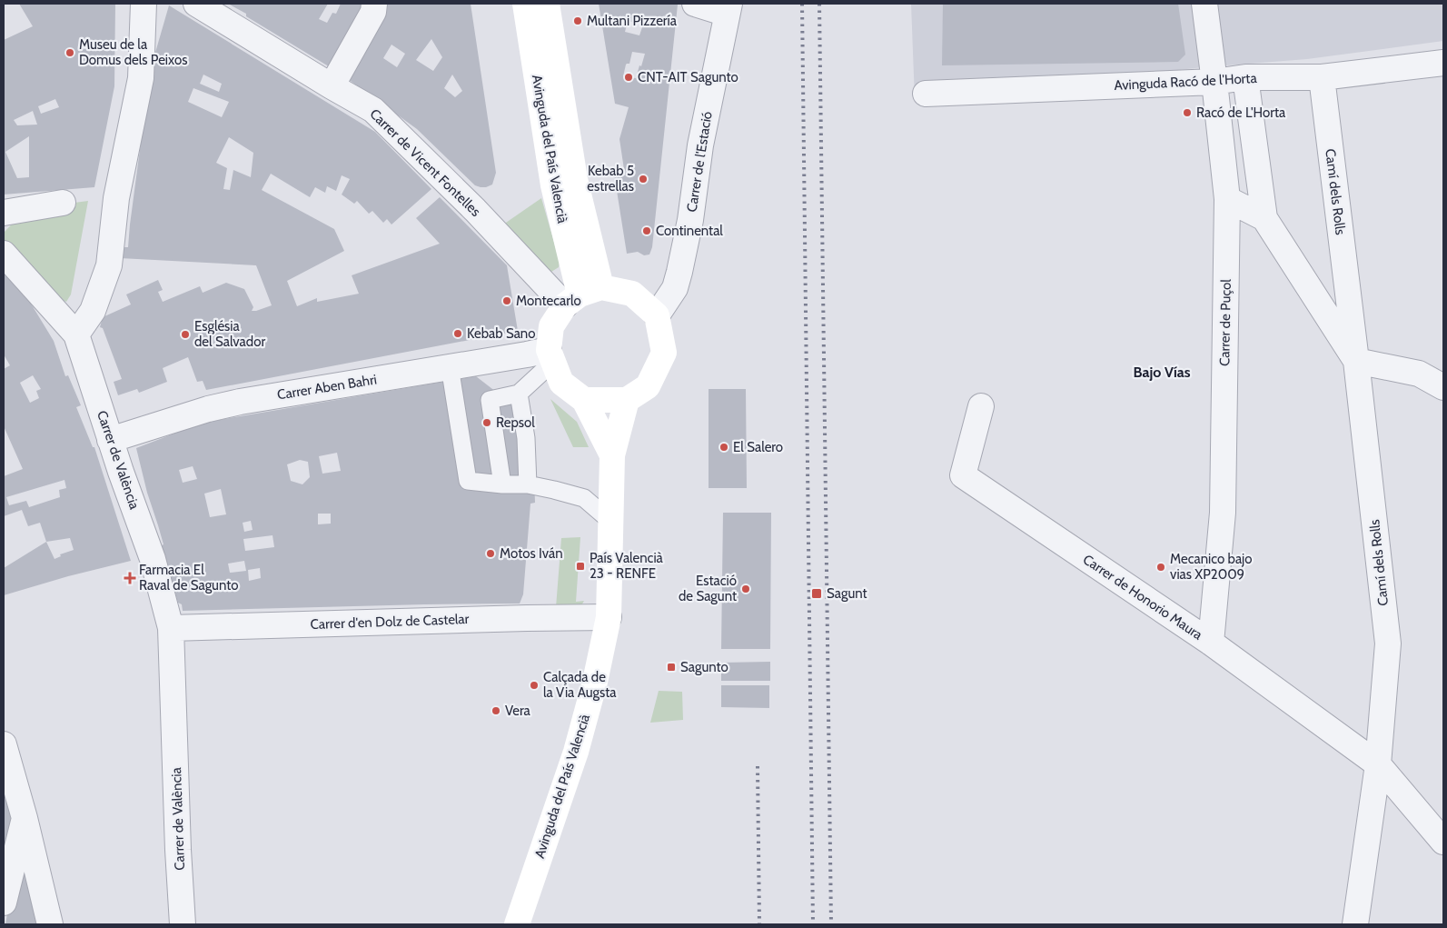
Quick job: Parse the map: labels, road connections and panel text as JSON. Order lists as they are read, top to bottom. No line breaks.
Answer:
{"streets":{"main road":["Avinguda del País Valencià"],"street":["Avinguda Racó de l'Horta","Carrer de l'Estació","Carrer de Vicent Fontelles","Camí dels Rolls","Carrer de Puçol","Carrer Aben Bahri","Carrer de València","Carrer de Honorio Maura","Carrer d'en Dolz de Castelar"]},"crossings":[["Avinguda Racó de l'Horta","Camí dels Rolls"],["Avinguda Racó de l'Horta","Carrer de Puçol"],["Avinguda del País Valencià","Carrer de l'Estació"],["Avinguda del País Valencià","Carrer de Vicent Fontelles"],["Avinguda del País Valencià","Carrer Aben Bahri"],["Avinguda del País Valencià","Carrer d'en Dolz de Castelar"],["Carrer de l'Estació","Carrer de Vicent Fontelles"],["Carrer de l'Estació","Carrer Aben Bahri"],["Carrer de Vicent Fontelles","Carrer Aben Bahri"],["Camí dels Rolls","Carrer de Honorio Maura"],["Carrer de Puçol","Carrer de Honorio Maura"],["Carrer Aben Bahri","Carrer de València"],["Carrer de València","Carrer d'en Dolz de Castelar"]],"districts":["Bajo Vías"],"places":{"other":["Multani Pizzería","Museu de la Domus dels Peixos","CNT-AIT Sagunto","Racó de L'Horta","Kebab 5 estrellas","Continental","Montecarlo","Kebab Sano","Església del Salvador","Repsol","El Salero","Motos Iván","Mecanico bajo vias XP2009","Estació de Sagunt","Calçada de la Via Augsta","Vera"],"transit":["País Valencià 23 - RENFE","Sagunt","Sagunto"],"health":["Farmacia El Raval de Sagunto"]}}
